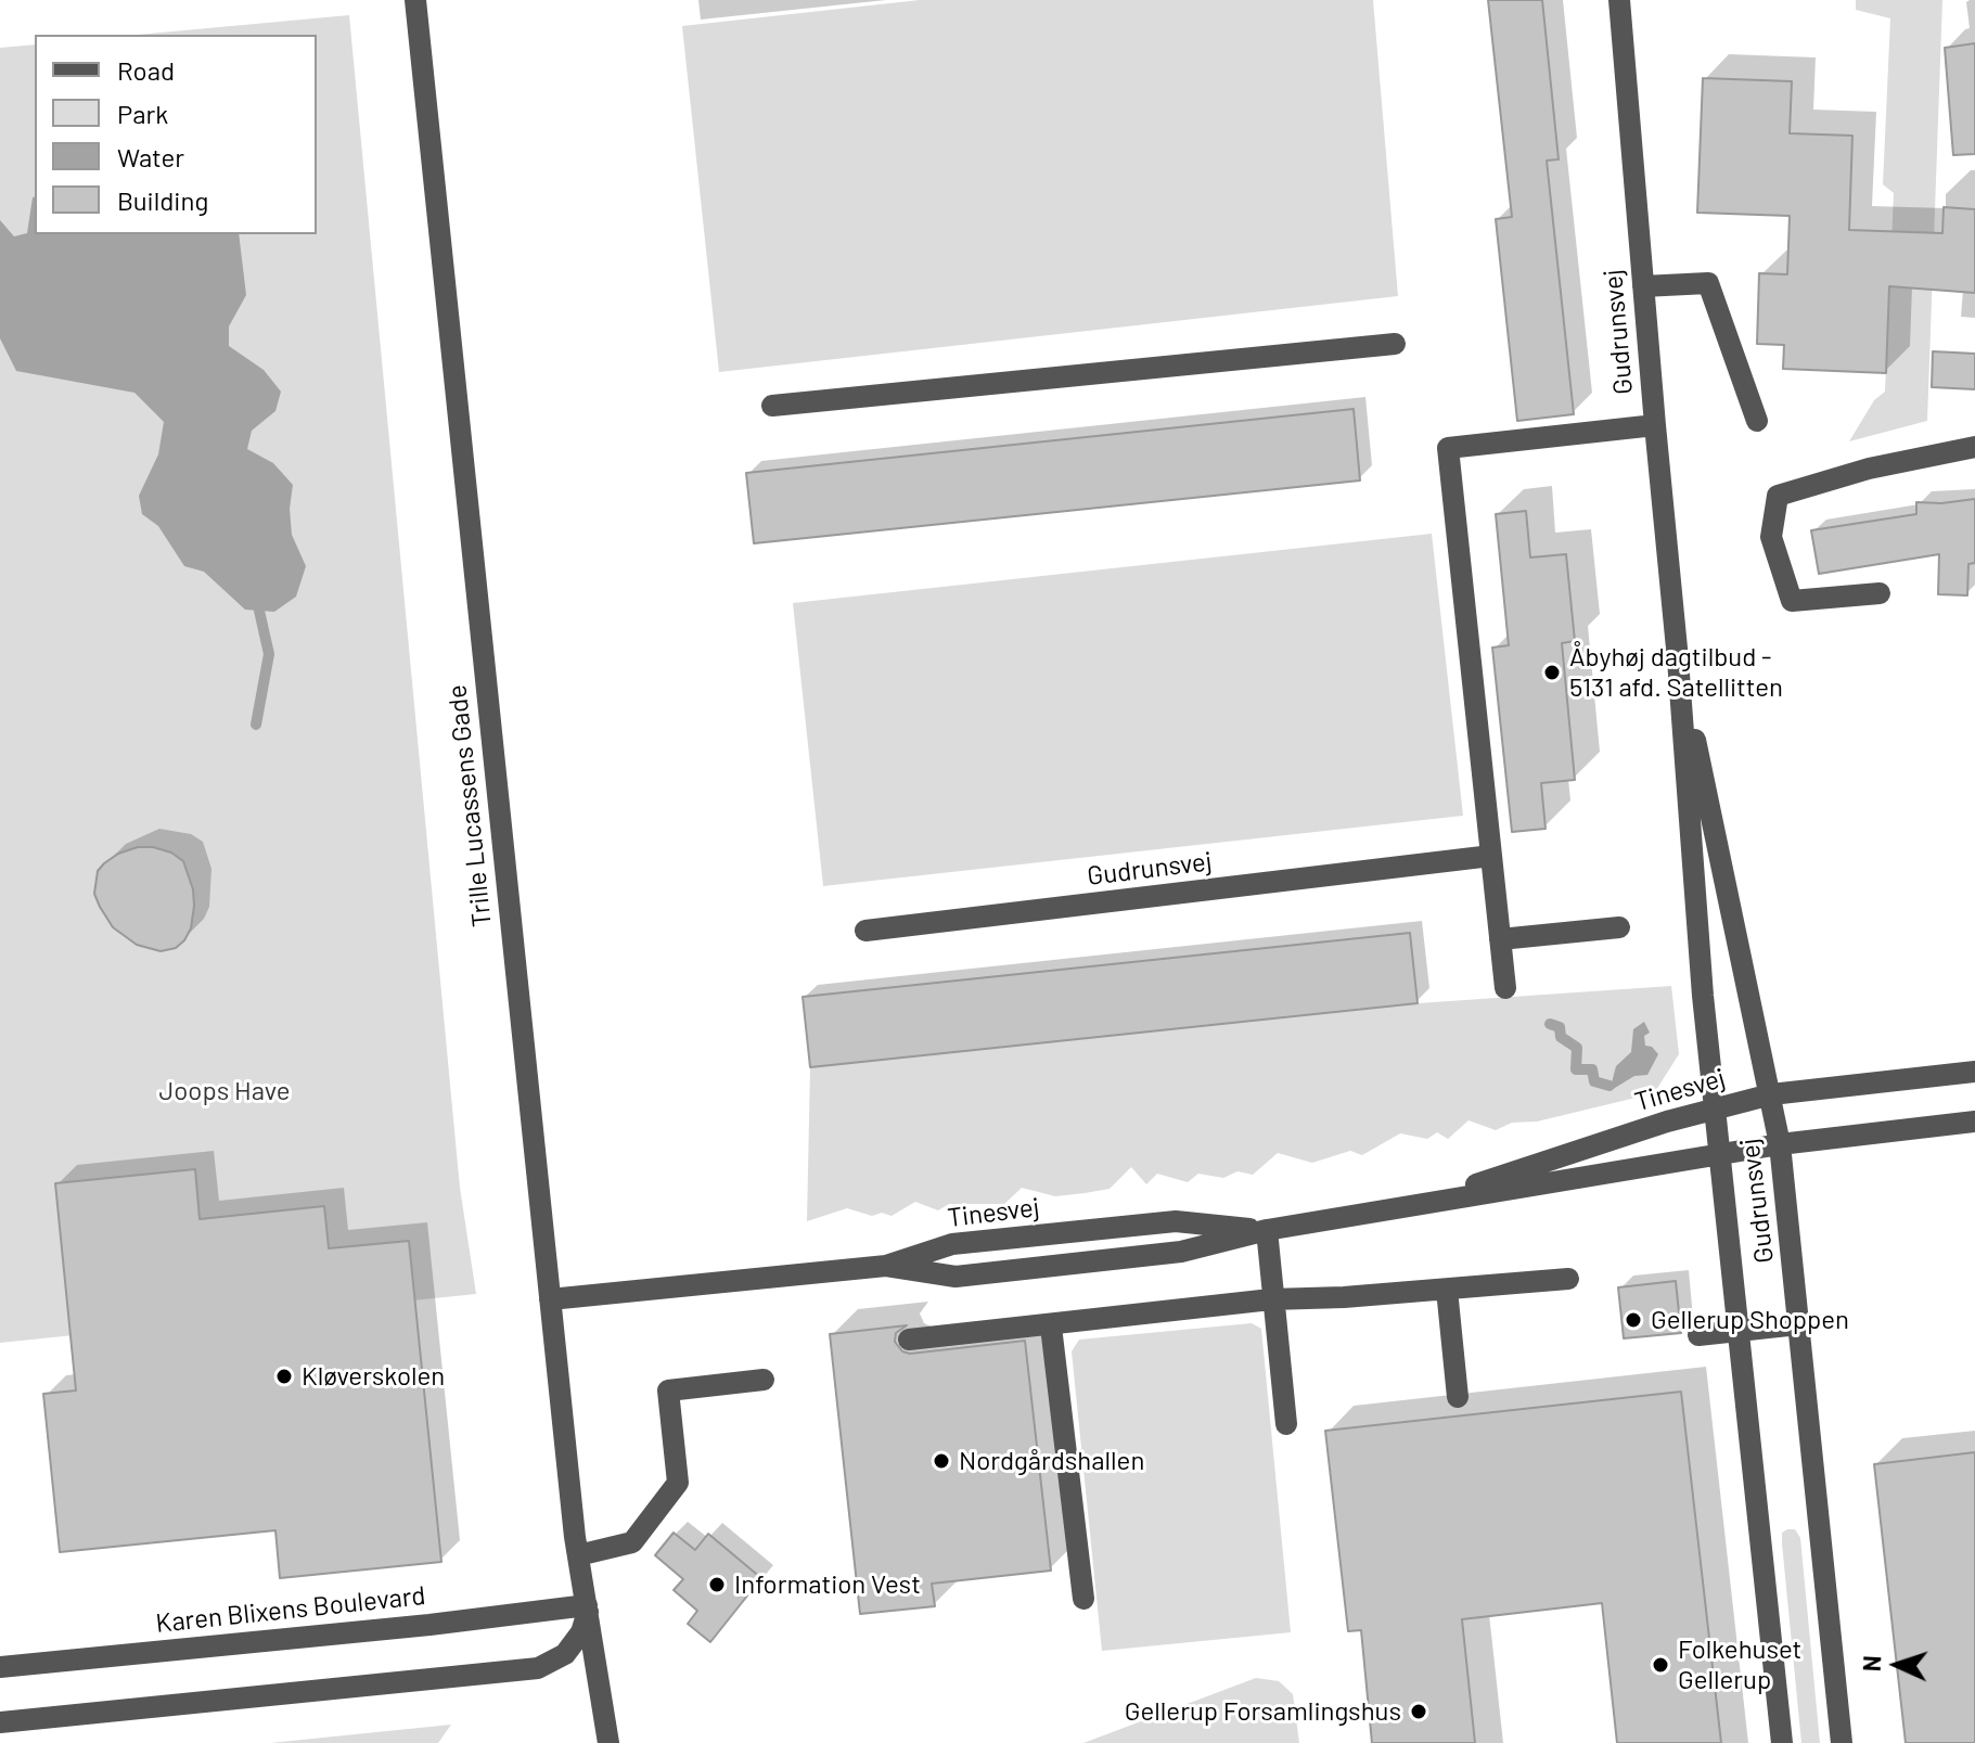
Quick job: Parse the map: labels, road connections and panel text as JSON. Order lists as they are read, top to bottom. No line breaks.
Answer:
{"streets":{"street":["Gudrunsvej","Trille Lucassens Gade","Tinesvej","Karen Blixens Boulevard"]},"crossings":[["Gudrunsvej","Tinesvej"],["Trille Lucassens Gade","Tinesvej"],["Trille Lucassens Gade","Karen Blixens Boulevard"]],"parks":["Joops Have"],"places":["Åbyhøj dagtilbud - 5131 afd. Satellitten","Gellerup Shoppen","Kløverskolen","Nordgårdshallen","Information Vest","Folkehuset Gellerup","Gellerup Forsamlingshus"],"legend":["Road","Park","Water","Building"],"north":"left"}
